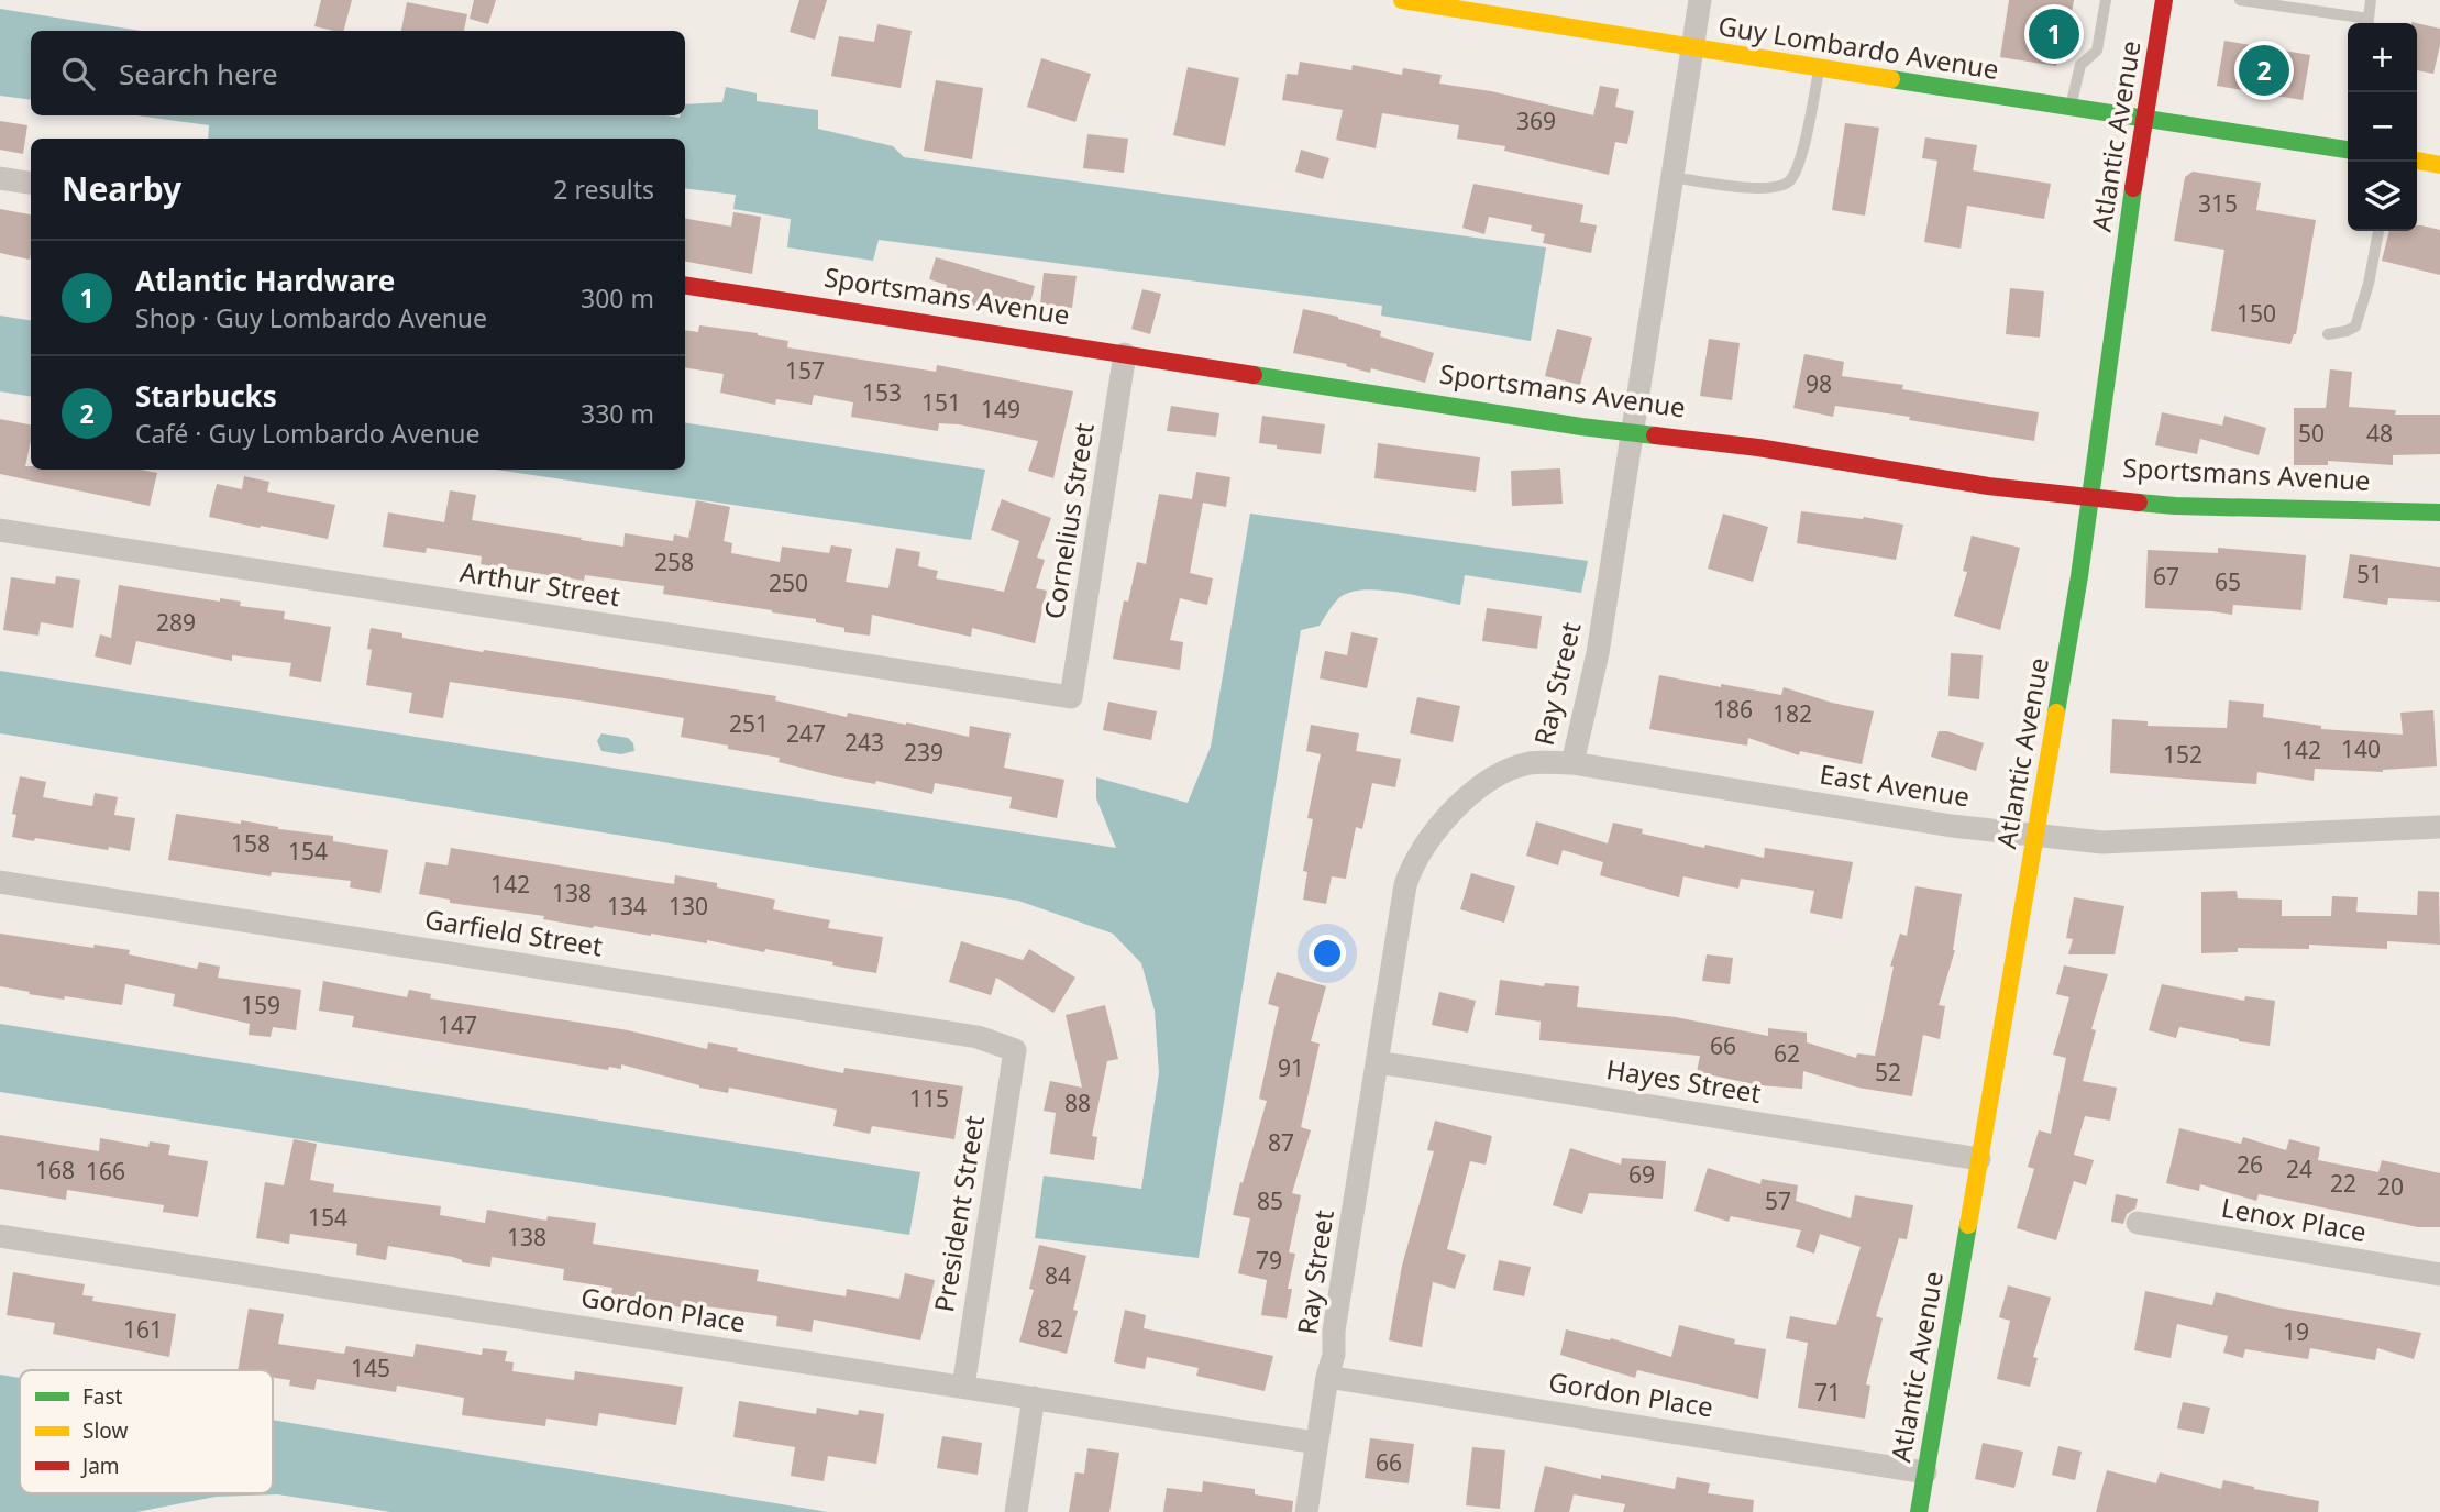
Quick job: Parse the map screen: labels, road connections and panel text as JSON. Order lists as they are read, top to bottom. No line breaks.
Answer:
{"streets":{"street":["Guy Lombardo Avenue","Atlantic Avenue","Sportsmans Avenue","Cornelius Street","Arthur Street","Ray Street","East Avenue","Garfield Street","Hayes Street","President Street","Lenox Place","Gordon Place"]},"crossings":[["Guy Lombardo Avenue","Atlantic Avenue"],["Guy Lombardo Avenue","Ray Street"],["Atlantic Avenue","Sportsmans Avenue"],["Atlantic Avenue","East Avenue"],["Atlantic Avenue","Hayes Street"],["Atlantic Avenue","Gordon Place"],["Sportsmans Avenue","Cornelius Street"],["Sportsmans Avenue","Ray Street"],["Cornelius Street","Arthur Street"],["Ray Street","East Avenue"],["Ray Street","Hayes Street"],["Ray Street","Gordon Place"],["Garfield Street","President Street"],["President Street","Gordon Place"]],"house_numbers":["369","315","150","157","98","153","151","149","50","48","258","51","67","65","250","289","186","182","251","247","243","140","142","239","152","158","154","142","138","134","130","159","147","66","62","91","52","115","88","87","26","24","168","166","69","22","20","85","57","154","138","79","84","82","161","19","145","71","66"],"legend":["Fast","Slow","Jam"],"page":{"pins":["1","2"],"map_buttons":["+","−"],"search":"Search here","heading":["Nearby","2 results"],"list":[{"mark":"1","name":"Atlantic Hardware","note":"Shop · Guy Lombardo Avenue","value":"300 m"},{"mark":"2","name":"Starbucks","note":"Café · Guy Lombardo Avenue","value":"330 m"}]}}
